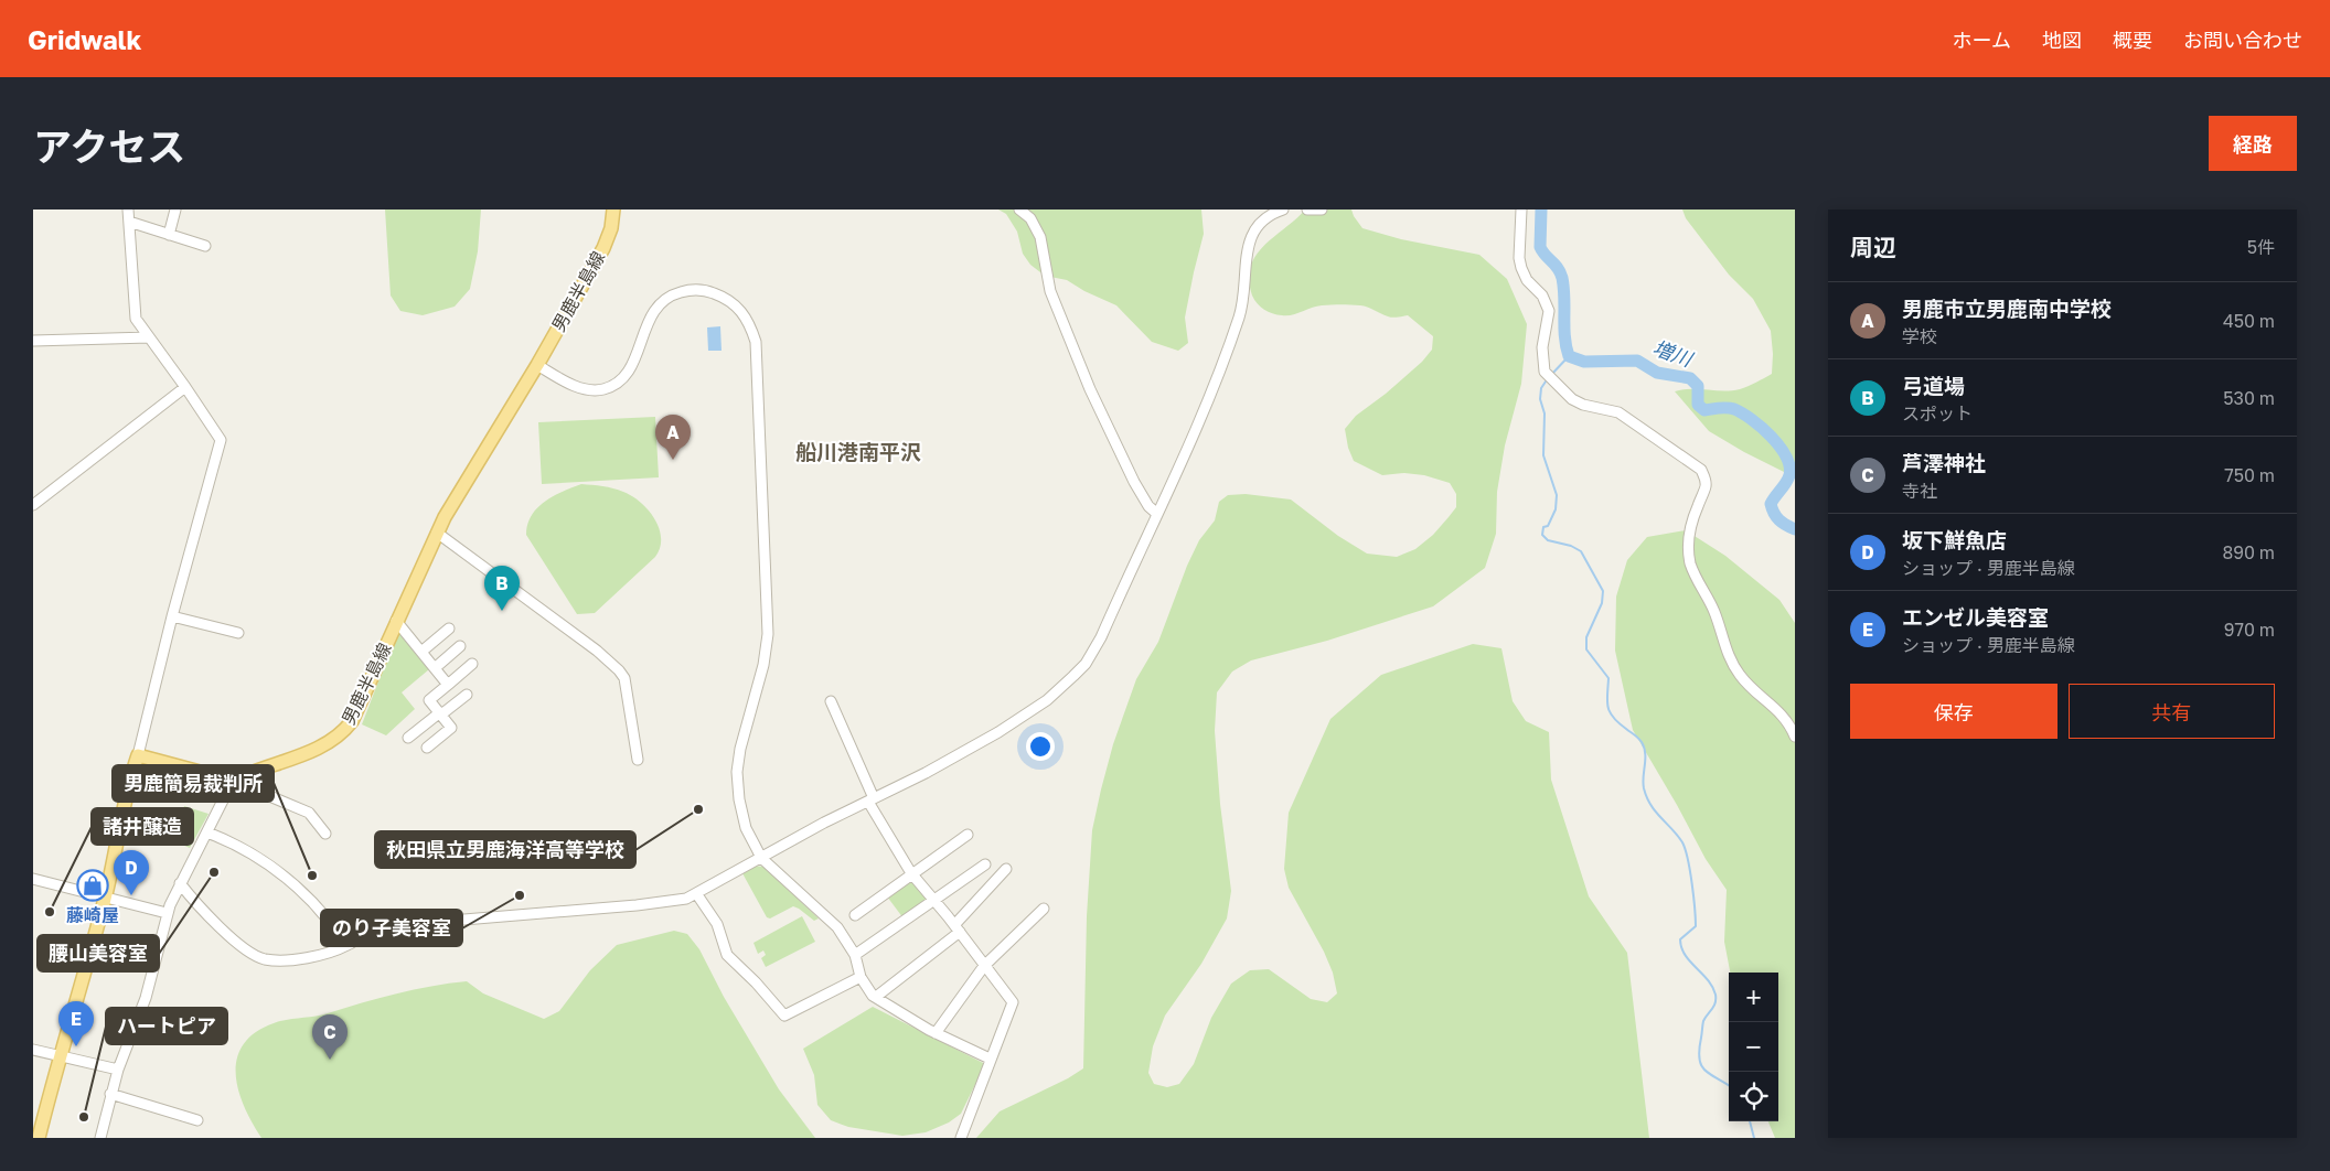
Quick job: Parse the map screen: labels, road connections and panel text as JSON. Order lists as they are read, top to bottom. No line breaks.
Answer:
{"streets":{"main road":["男鹿半島線"]},"districts":["船川港南平沢"],"water":["増川"],"places":{"other":["秋田県立男鹿海洋高等学校","腰山美容室","男鹿簡易裁判所","のり子美容室","諸井醸造","ハートピア"],"shop":["藤崎屋"]},"page":{"header":"Gridwalk","nav":["ホーム","地図","概要","お問い合わせ"],"title":"アクセス","buttons":["経路",["保存","共有"]],"heading":["周辺","5件"],"list":[{"mark":"A","name":"男鹿市立男鹿南中学校","note":"学校","value":"450 m"},{"mark":"B","name":"弓道場","note":"スポット","value":"530 m"},{"mark":"C","name":"芦澤神社","note":"寺社","value":"750 m"},{"mark":"D","name":"坂下鮮魚店","note":"ショップ · 男鹿半島線","value":"890 m"},{"mark":"E","name":"エンゼル美容室","note":"ショップ · 男鹿半島線","value":"970 m"}],"pins":["A","B","D","E","C"],"map_buttons":["+","−"]}}
